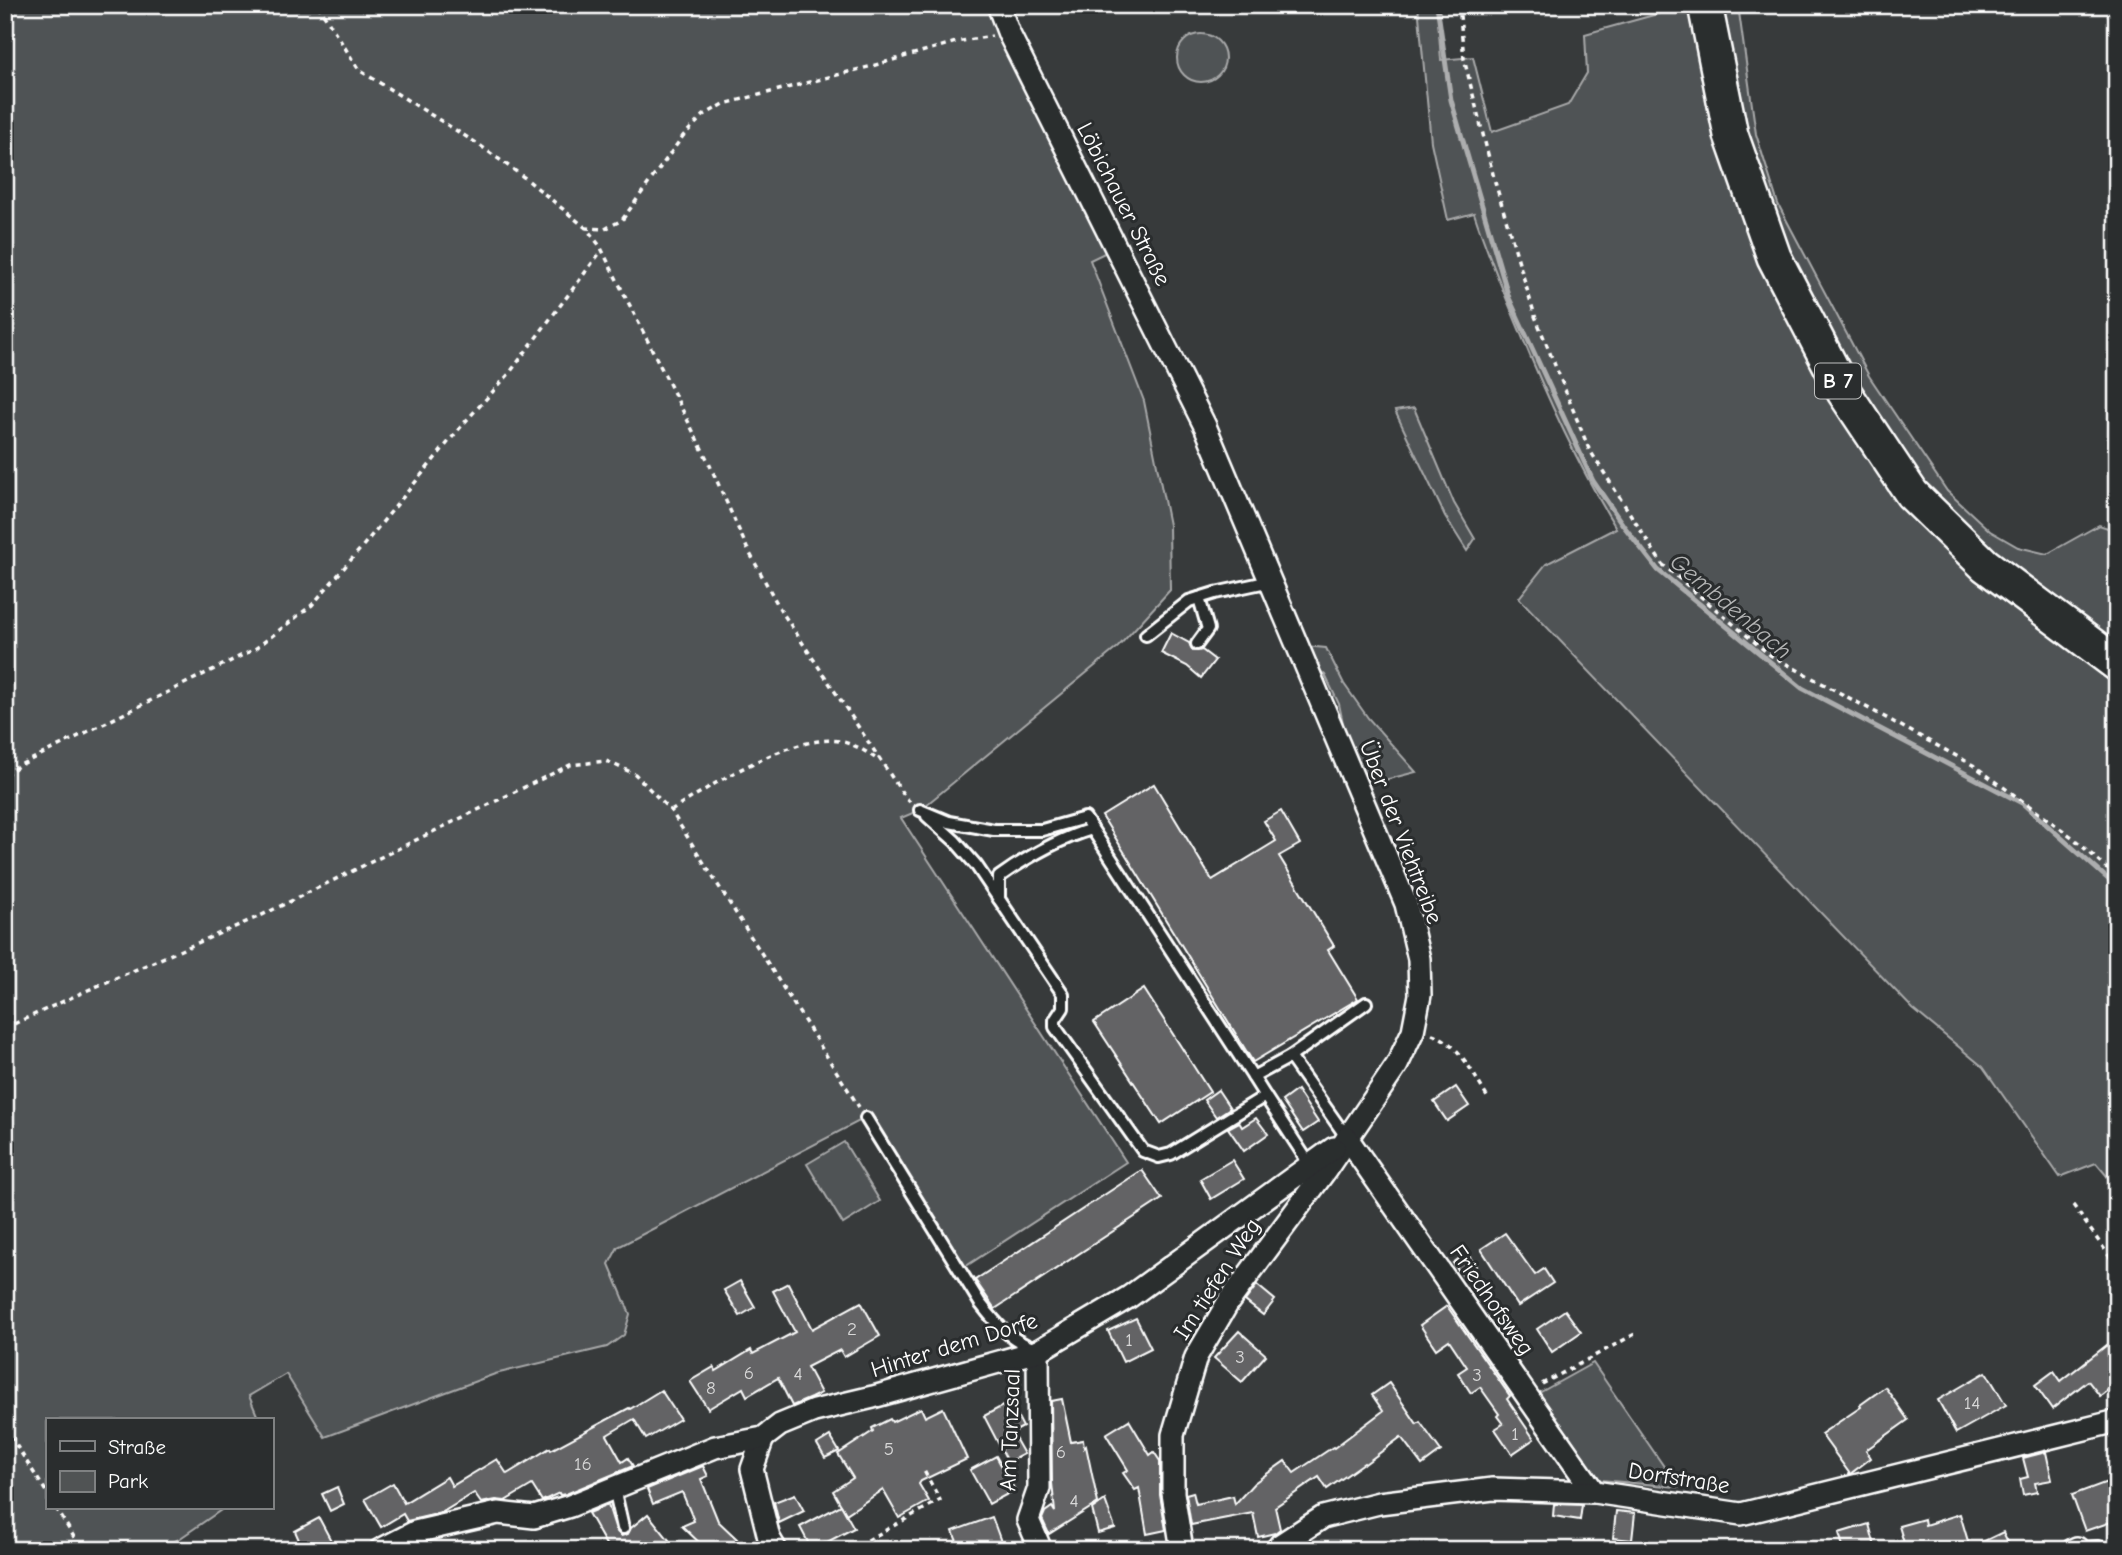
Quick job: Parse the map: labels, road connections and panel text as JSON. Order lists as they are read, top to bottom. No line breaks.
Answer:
{"streets":{"main road":["B 7"],"street":["Löbichauer Straße","Über der Viehtreibe","Im tiefen Weg","Friedhofsweg","Hinter dem Dorfe","Am Tanzsaal","Dorfstraße"]},"crossings":[["Löbichauer Straße","Über der Viehtreibe"],["Über der Viehtreibe","Im tiefen Weg"],["Über der Viehtreibe","Friedhofsweg"],["Über der Viehtreibe","Hinter dem Dorfe"],["Im tiefen Weg","Friedhofsweg"],["Im tiefen Weg","Hinter dem Dorfe"],["Friedhofsweg","Hinter dem Dorfe"],["Friedhofsweg","Dorfstraße"],["Hinter dem Dorfe","Am Tanzsaal"]],"water":["Gembdenbach"],"house_numbers":["2","1","3","6","4","3","8","14","1","5","6","16","4"],"legend":["Straße","Park"]}
